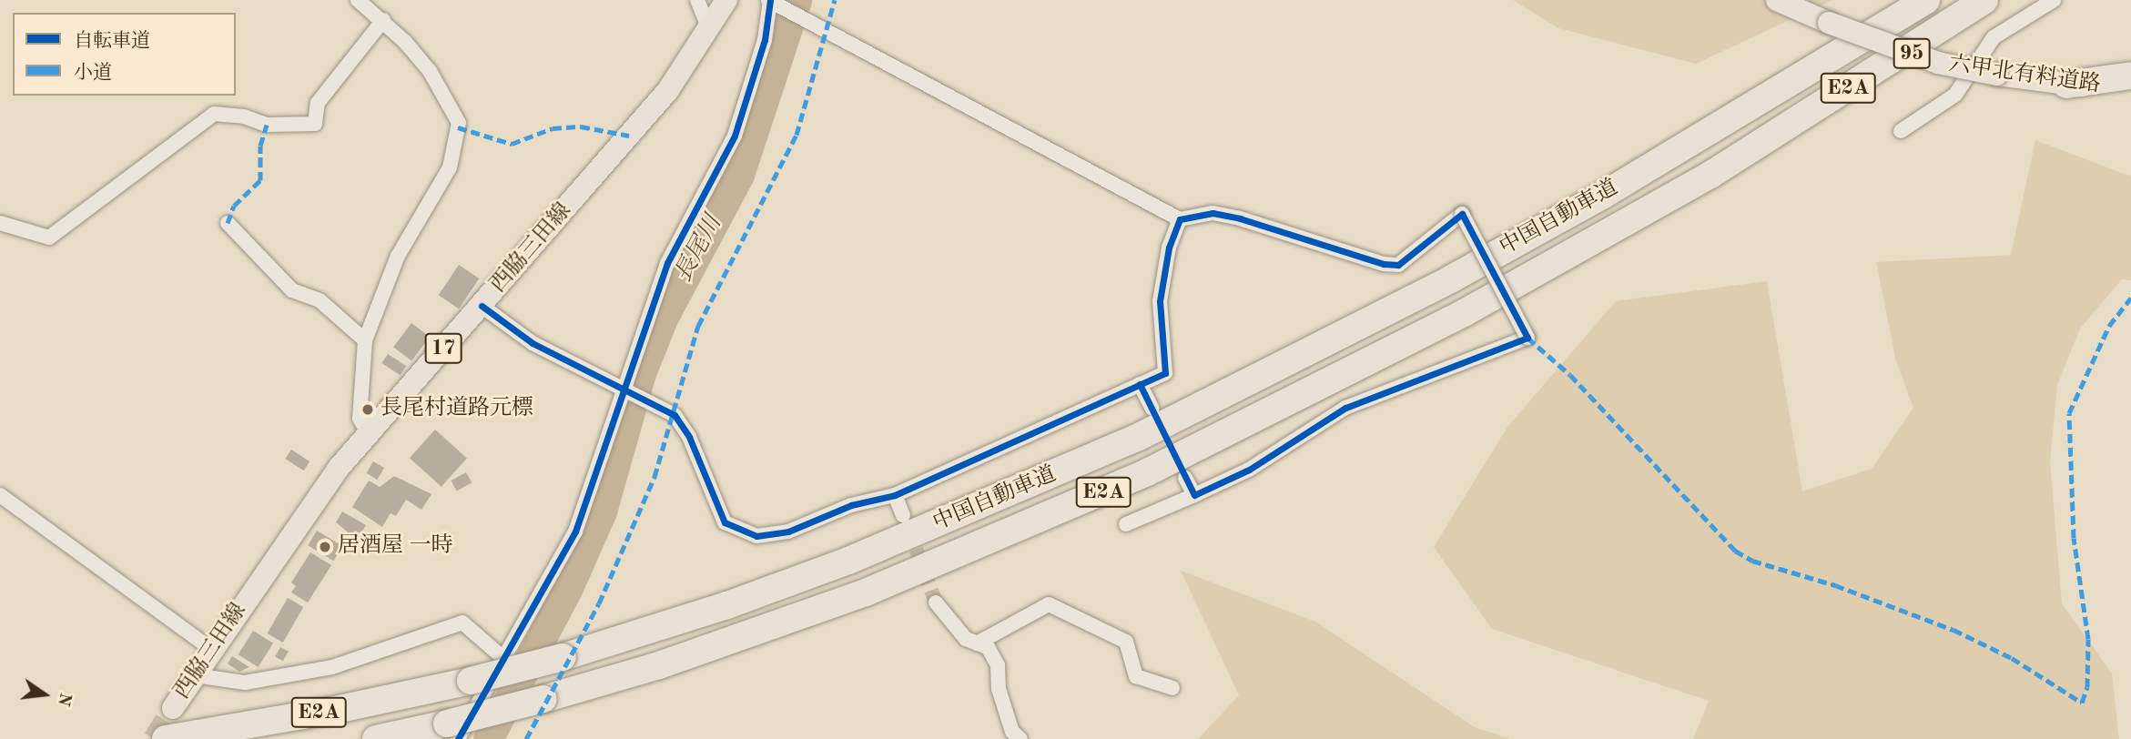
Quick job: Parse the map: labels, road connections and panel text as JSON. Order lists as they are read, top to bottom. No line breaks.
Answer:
{"streets":{"highway":["E2A","中国自動車道"],"main road":["95","六甲北有料道路","西脇三田線","17"]},"water":["長尾川"],"places":["長尾村道路元標","居酒屋 一時"],"legend":["自転車道","小道"],"north":"right"}
